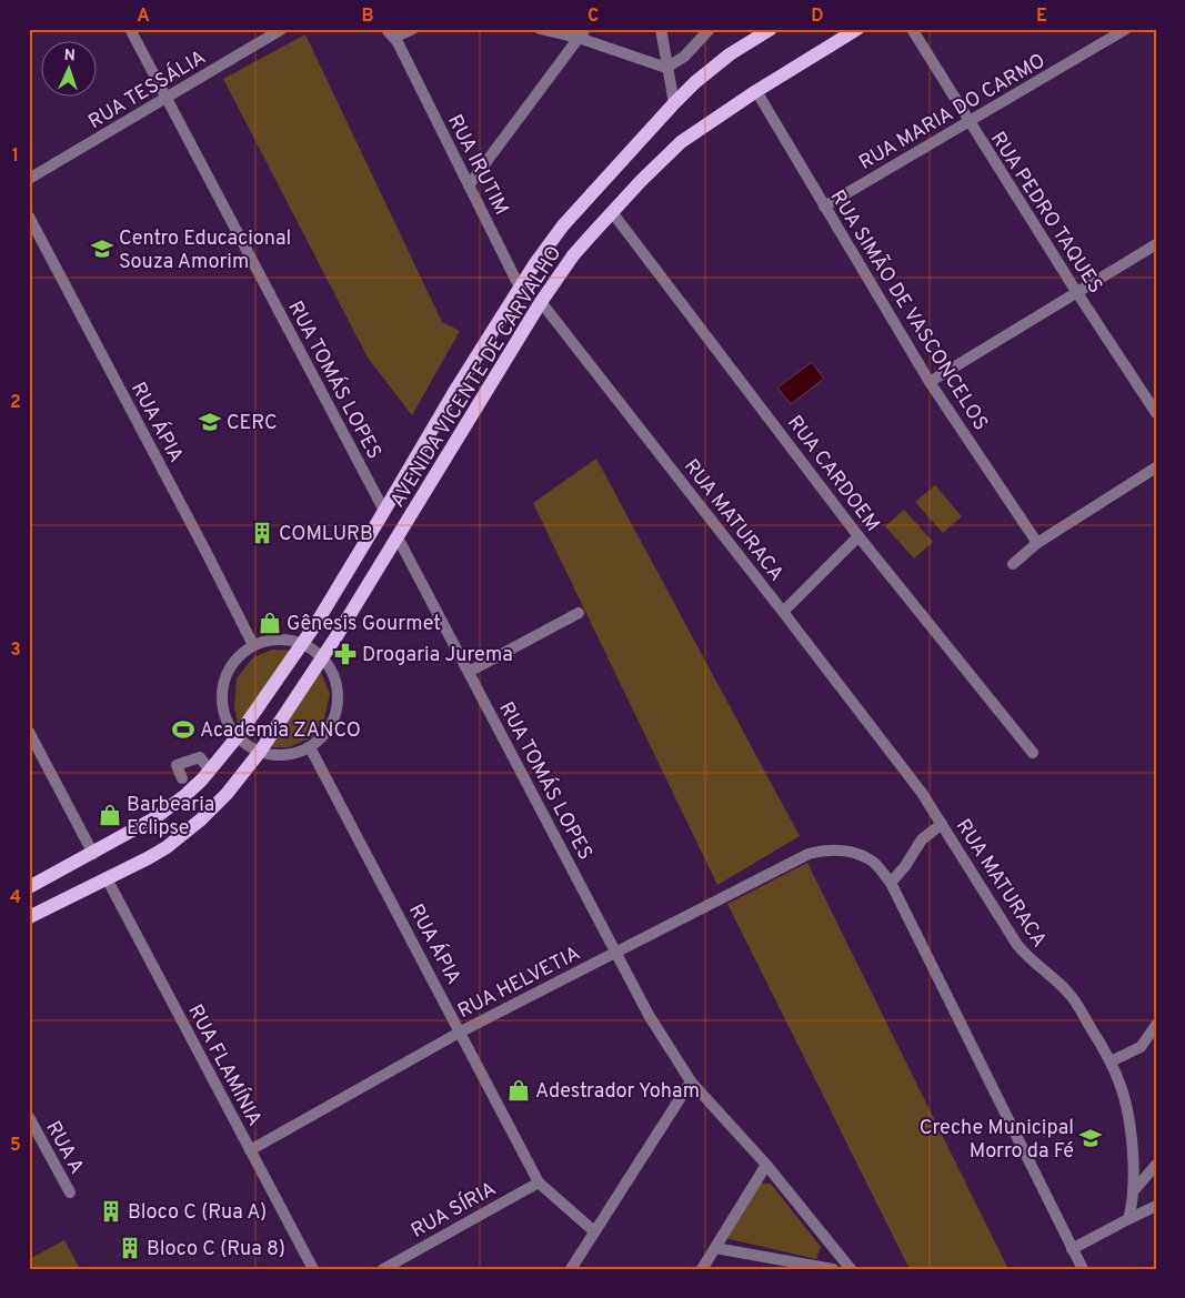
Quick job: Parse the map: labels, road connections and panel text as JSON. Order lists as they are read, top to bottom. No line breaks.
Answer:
{"streets":{"main road":["AVENIDA VICENTE DE CARVALHO"],"street":["RUA TESSÁLIA","RUA MARIA DO CARMO","RUA IRUTIM","RUA PEDRO TAQUES","RUA SIMÃO DE VASCONCELOS","RUA TOMÁS LOPES","RUA ÁPIA","RUA CARDOEM","RUA MATURACA","RUA HELVETIA","RUA FLAMÍNIA","RUA A","RUA SÍRIA"]},"crossings":[["RUA TESSÁLIA","RUA TOMÁS LOPES"],["RUA MARIA DO CARMO","RUA PEDRO TAQUES"],["RUA MARIA DO CARMO","RUA SIMÃO DE VASCONCELOS"],["RUA IRUTIM","AVENIDA VICENTE DE CARVALHO"],["RUA SIMÃO DE VASCONCELOS","AVENIDA VICENTE DE CARVALHO"],["AVENIDA VICENTE DE CARVALHO","RUA TOMÁS LOPES"],["AVENIDA VICENTE DE CARVALHO","RUA CARDOEM"],["AVENIDA VICENTE DE CARVALHO","RUA MATURACA"],["AVENIDA VICENTE DE CARVALHO","RUA FLAMÍNIA"],["RUA TOMÁS LOPES","RUA HELVETIA"],["RUA ÁPIA","RUA HELVETIA"],["RUA ÁPIA","RUA SÍRIA"],["RUA HELVETIA","RUA FLAMÍNIA"]],"places":{"school or university":["Centro Educacional Souza Amorim","CERC","Creche Municipal Morro da Fé"],"building":["COMLURB","Bloco C (Rua A)","Bloco C (Rua 8)"],"shop":["Gênesis Gourmet","Barbearia Eclipse","Adestrador Yoham"],"pharmacy":["Drogaria Jurema"],"sports":["Academia ZANCO"]},"north":"top","grid":{"columns":["A","B","C","D","E"],"rows":["1","2","3","4","5"]}}
